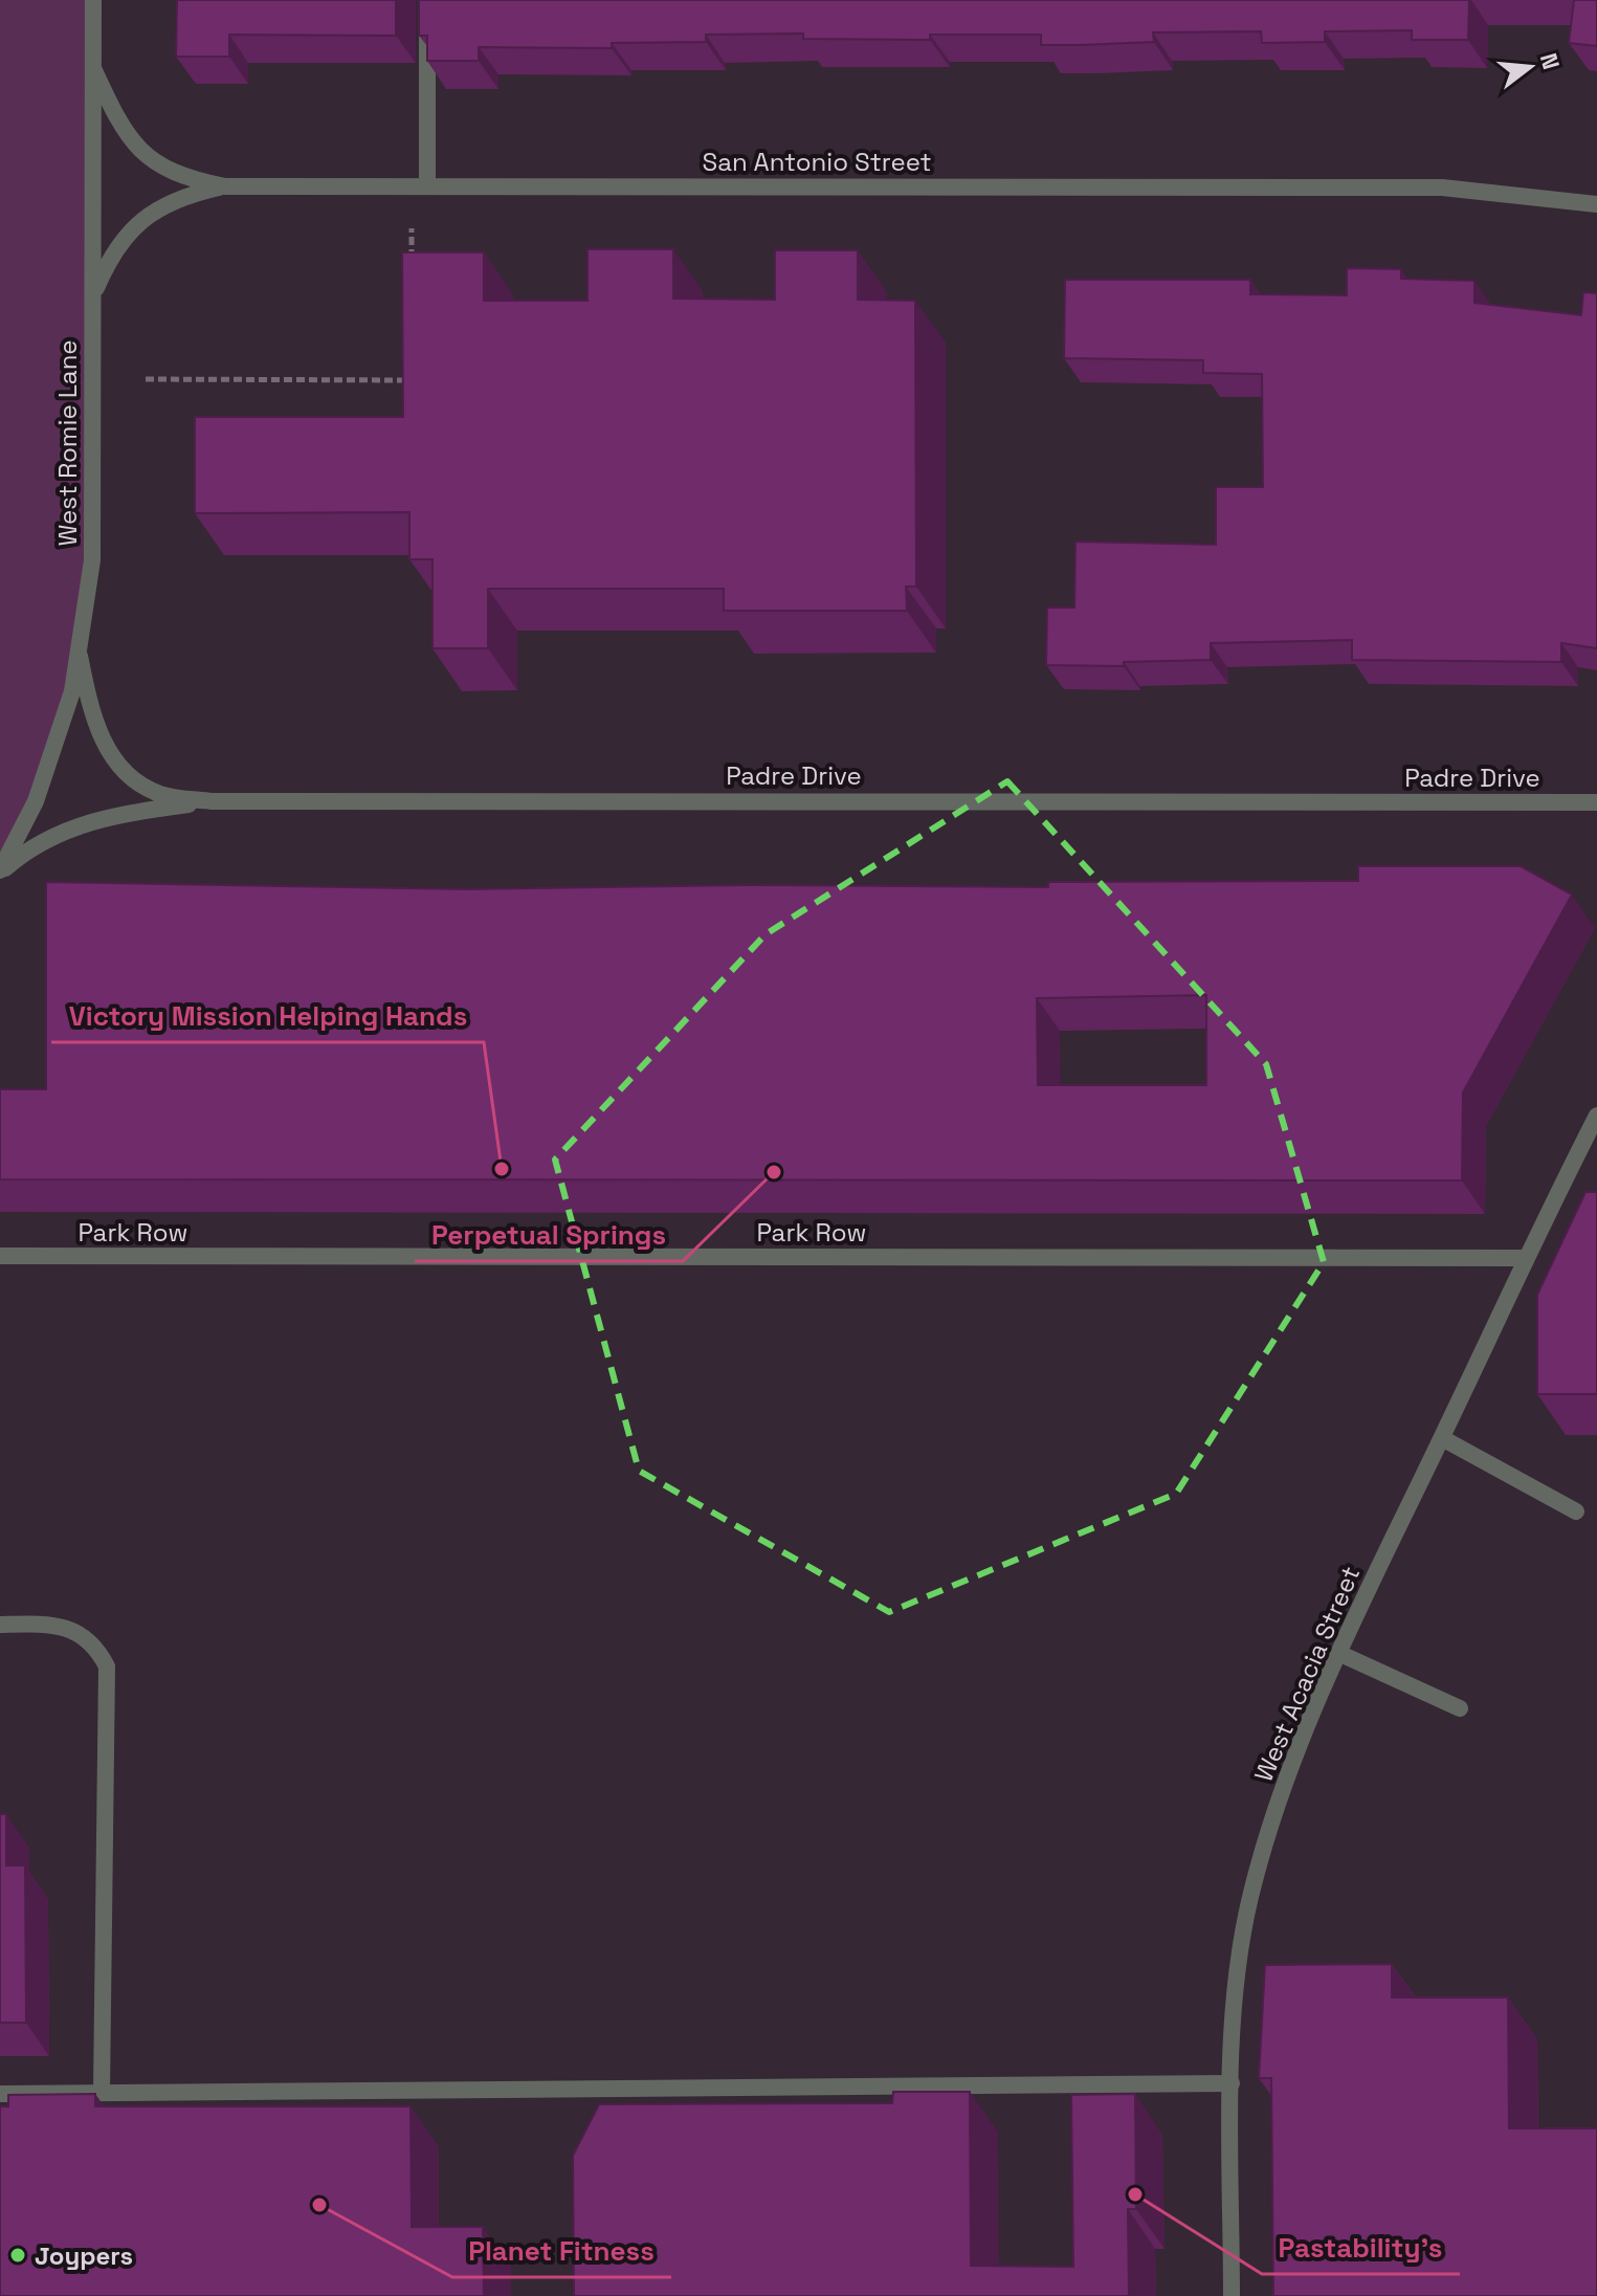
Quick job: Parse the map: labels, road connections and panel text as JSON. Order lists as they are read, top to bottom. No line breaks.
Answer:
{"streets":{"street":["San Antonio Street","West Romie Lane","Padre Drive","Park Row","West Acacia Street"]},"crossings":[["San Antonio Street","West Romie Lane"],["West Romie Lane","Padre Drive"],["Park Row","West Acacia Street"]],"places":["Victory Mission Helping Hands","Perpetual Springs","Pastability's","Planet Fitness","Joypers"],"north":"right"}
